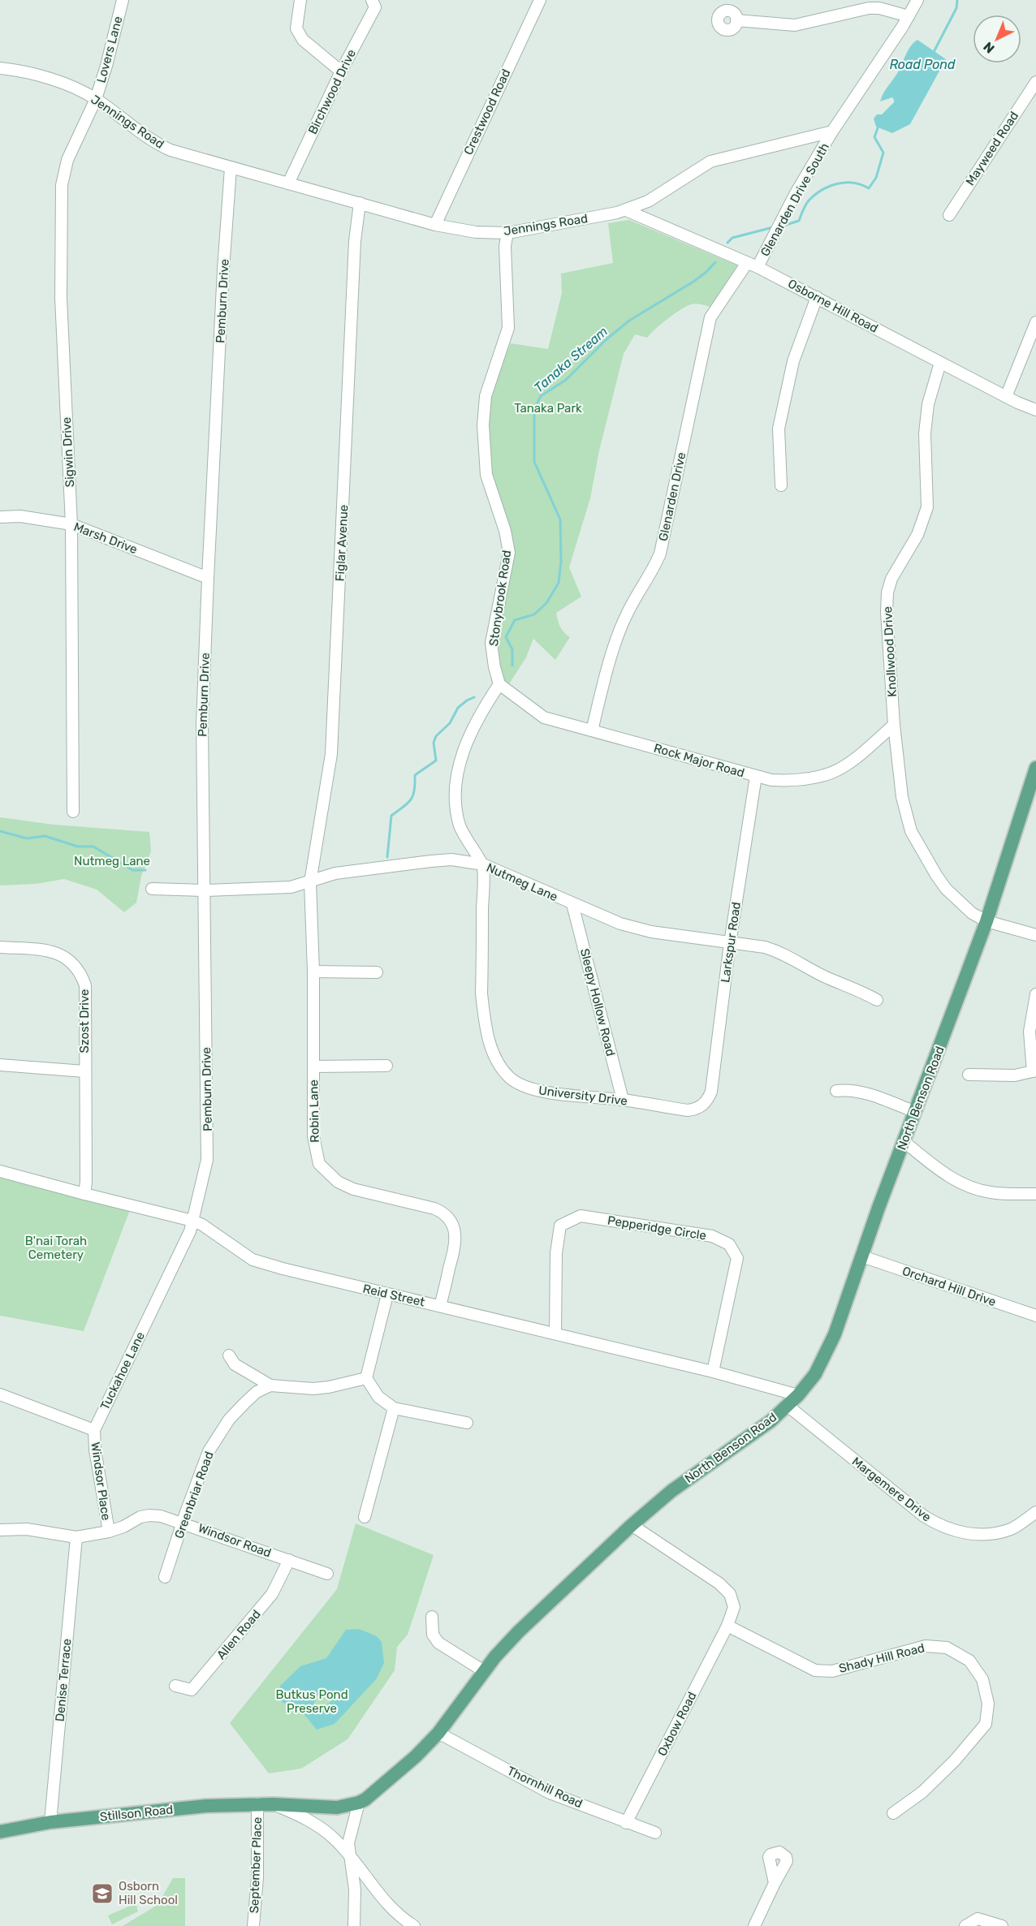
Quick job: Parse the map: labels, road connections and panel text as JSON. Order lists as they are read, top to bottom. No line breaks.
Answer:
{"streets":{"main road":["North Benson Road","Stillson Road"],"street":["Lovers Lane","Birchwood Drive","Crestwood Road","Jennings Road","Mayweed Road","Glenarden Drive South","Pemburn Drive","Osborne Hill Road","Sigwin Drive","Glenarden Drive","Marsh Drive","Figlar Avenue","Stonybrook Road","Knollwood Drive","Rock Major Road","Nutmeg Lane","Larkspur Road","Sleepy Hollow Road","Szost Drive","University Drive","Robin Lane","Pepperidge Circle","Orchard Hill Drive","Reid Street","Tuckahoe Lane","Windsor Place","Margemere Drive","Greenbriar Road","Windsor Road","Allen Road","Shady Hill Road","Denise Terrace","Oxbow Road","Thornhill Road","September Place"]},"crossings":[["Lovers Lane","Jennings Road"],["Lovers Lane","Sigwin Drive"],["Birchwood Drive","Jennings Road"],["Crestwood Road","Jennings Road"],["Jennings Road","Glenarden Drive South"],["Jennings Road","Pemburn Drive"],["Jennings Road","Osborne Hill Road"],["Jennings Road","Sigwin Drive"],["Jennings Road","Figlar Avenue"],["Jennings Road","Stonybrook Road"],["Glenarden Drive South","Osborne Hill Road"],["Glenarden Drive South","Glenarden Drive"],["Pemburn Drive","Marsh Drive"],["Pemburn Drive","Nutmeg Lane"],["Pemburn Drive","Reid Street"],["Pemburn Drive","Tuckahoe Lane"],["Osborne Hill Road","Glenarden Drive"],["Osborne Hill Road","Knollwood Drive"],["Sigwin Drive","Marsh Drive"],["Glenarden Drive","Rock Major Road"],["Figlar Avenue","Nutmeg Lane"],["Figlar Avenue","Robin Lane"],["Stonybrook Road","Rock Major Road"],["Knollwood Drive","Rock Major Road"],["Knollwood Drive","North Benson Road"],["Rock Major Road","Larkspur Road"],["Nutmeg Lane","Larkspur Road"],["Nutmeg Lane","Sleepy Hollow Road"],["Nutmeg Lane","University Drive"],["Nutmeg Lane","Robin Lane"],["Larkspur Road","University Drive"],["Sleepy Hollow Road","University Drive"],["Szost Drive","Reid Street"],["North Benson Road","Orchard Hill Drive"],["North Benson Road","Reid Street"],["North Benson Road","Margemere Drive"],["North Benson Road","Thornhill Road"],["North Benson Road","Stillson Road"],["Robin Lane","Reid Street"],["Pepperidge Circle","Reid Street"],["Reid Street","Tuckahoe Lane"],["Tuckahoe Lane","Windsor Place"],["Windsor Place","Windsor Road"],["Greenbriar Road","Windsor Road"],["Windsor Road","Allen Road"],["Windsor Road","Denise Terrace"],["Shady Hill Road","Oxbow Road"],["Denise Terrace","Stillson Road"],["Oxbow Road","Thornhill Road"],["Stillson Road","September Place"]],"water":["Road Pond","Tanaka Stream"],"parks":["Tanaka Park","Nutmeg Lane","B'nai Torah Cemetery","Butkus Pond Preserve"],"places":{"school or university":["Osborn Hill School"]},"north":"bottom left"}
